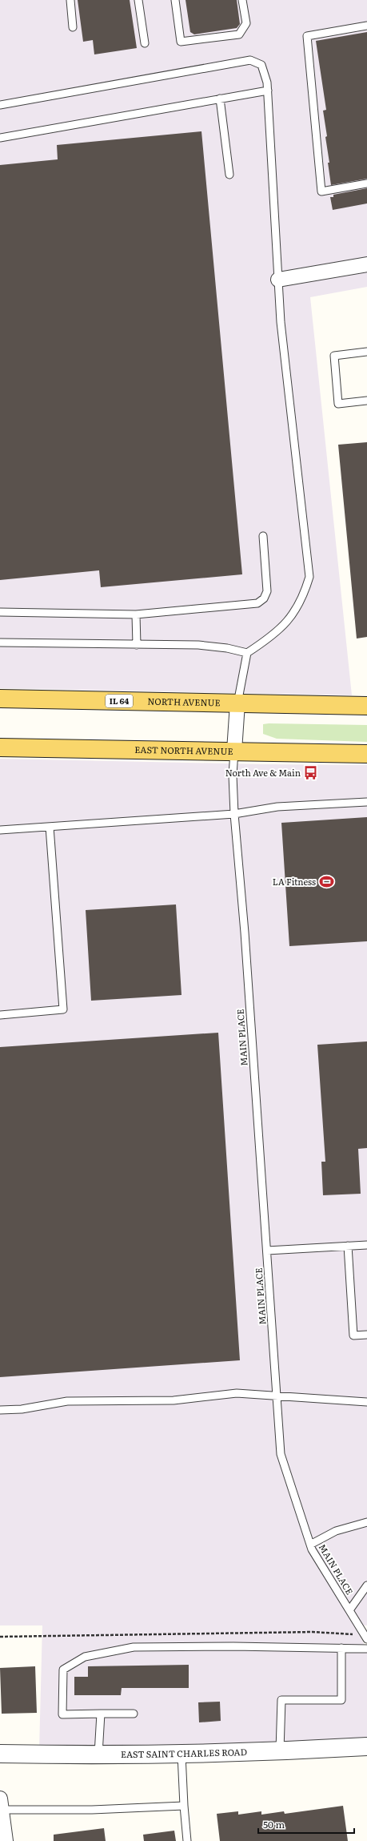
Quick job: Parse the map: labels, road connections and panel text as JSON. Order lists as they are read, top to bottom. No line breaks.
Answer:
{"streets":{"main road":["IL 64","NORTH AVENUE","EAST NORTH AVENUE"],"street":["EAST SAINT CHARLES ROAD"],"lane":["MAIN PLACE"]},"crossings":[["EAST NORTH AVENUE","MAIN PLACE"]],"places":{"bus stop":["North Ave & Main"],"sports":["LA Fitness"]},"scale_bar":"50 m"}
